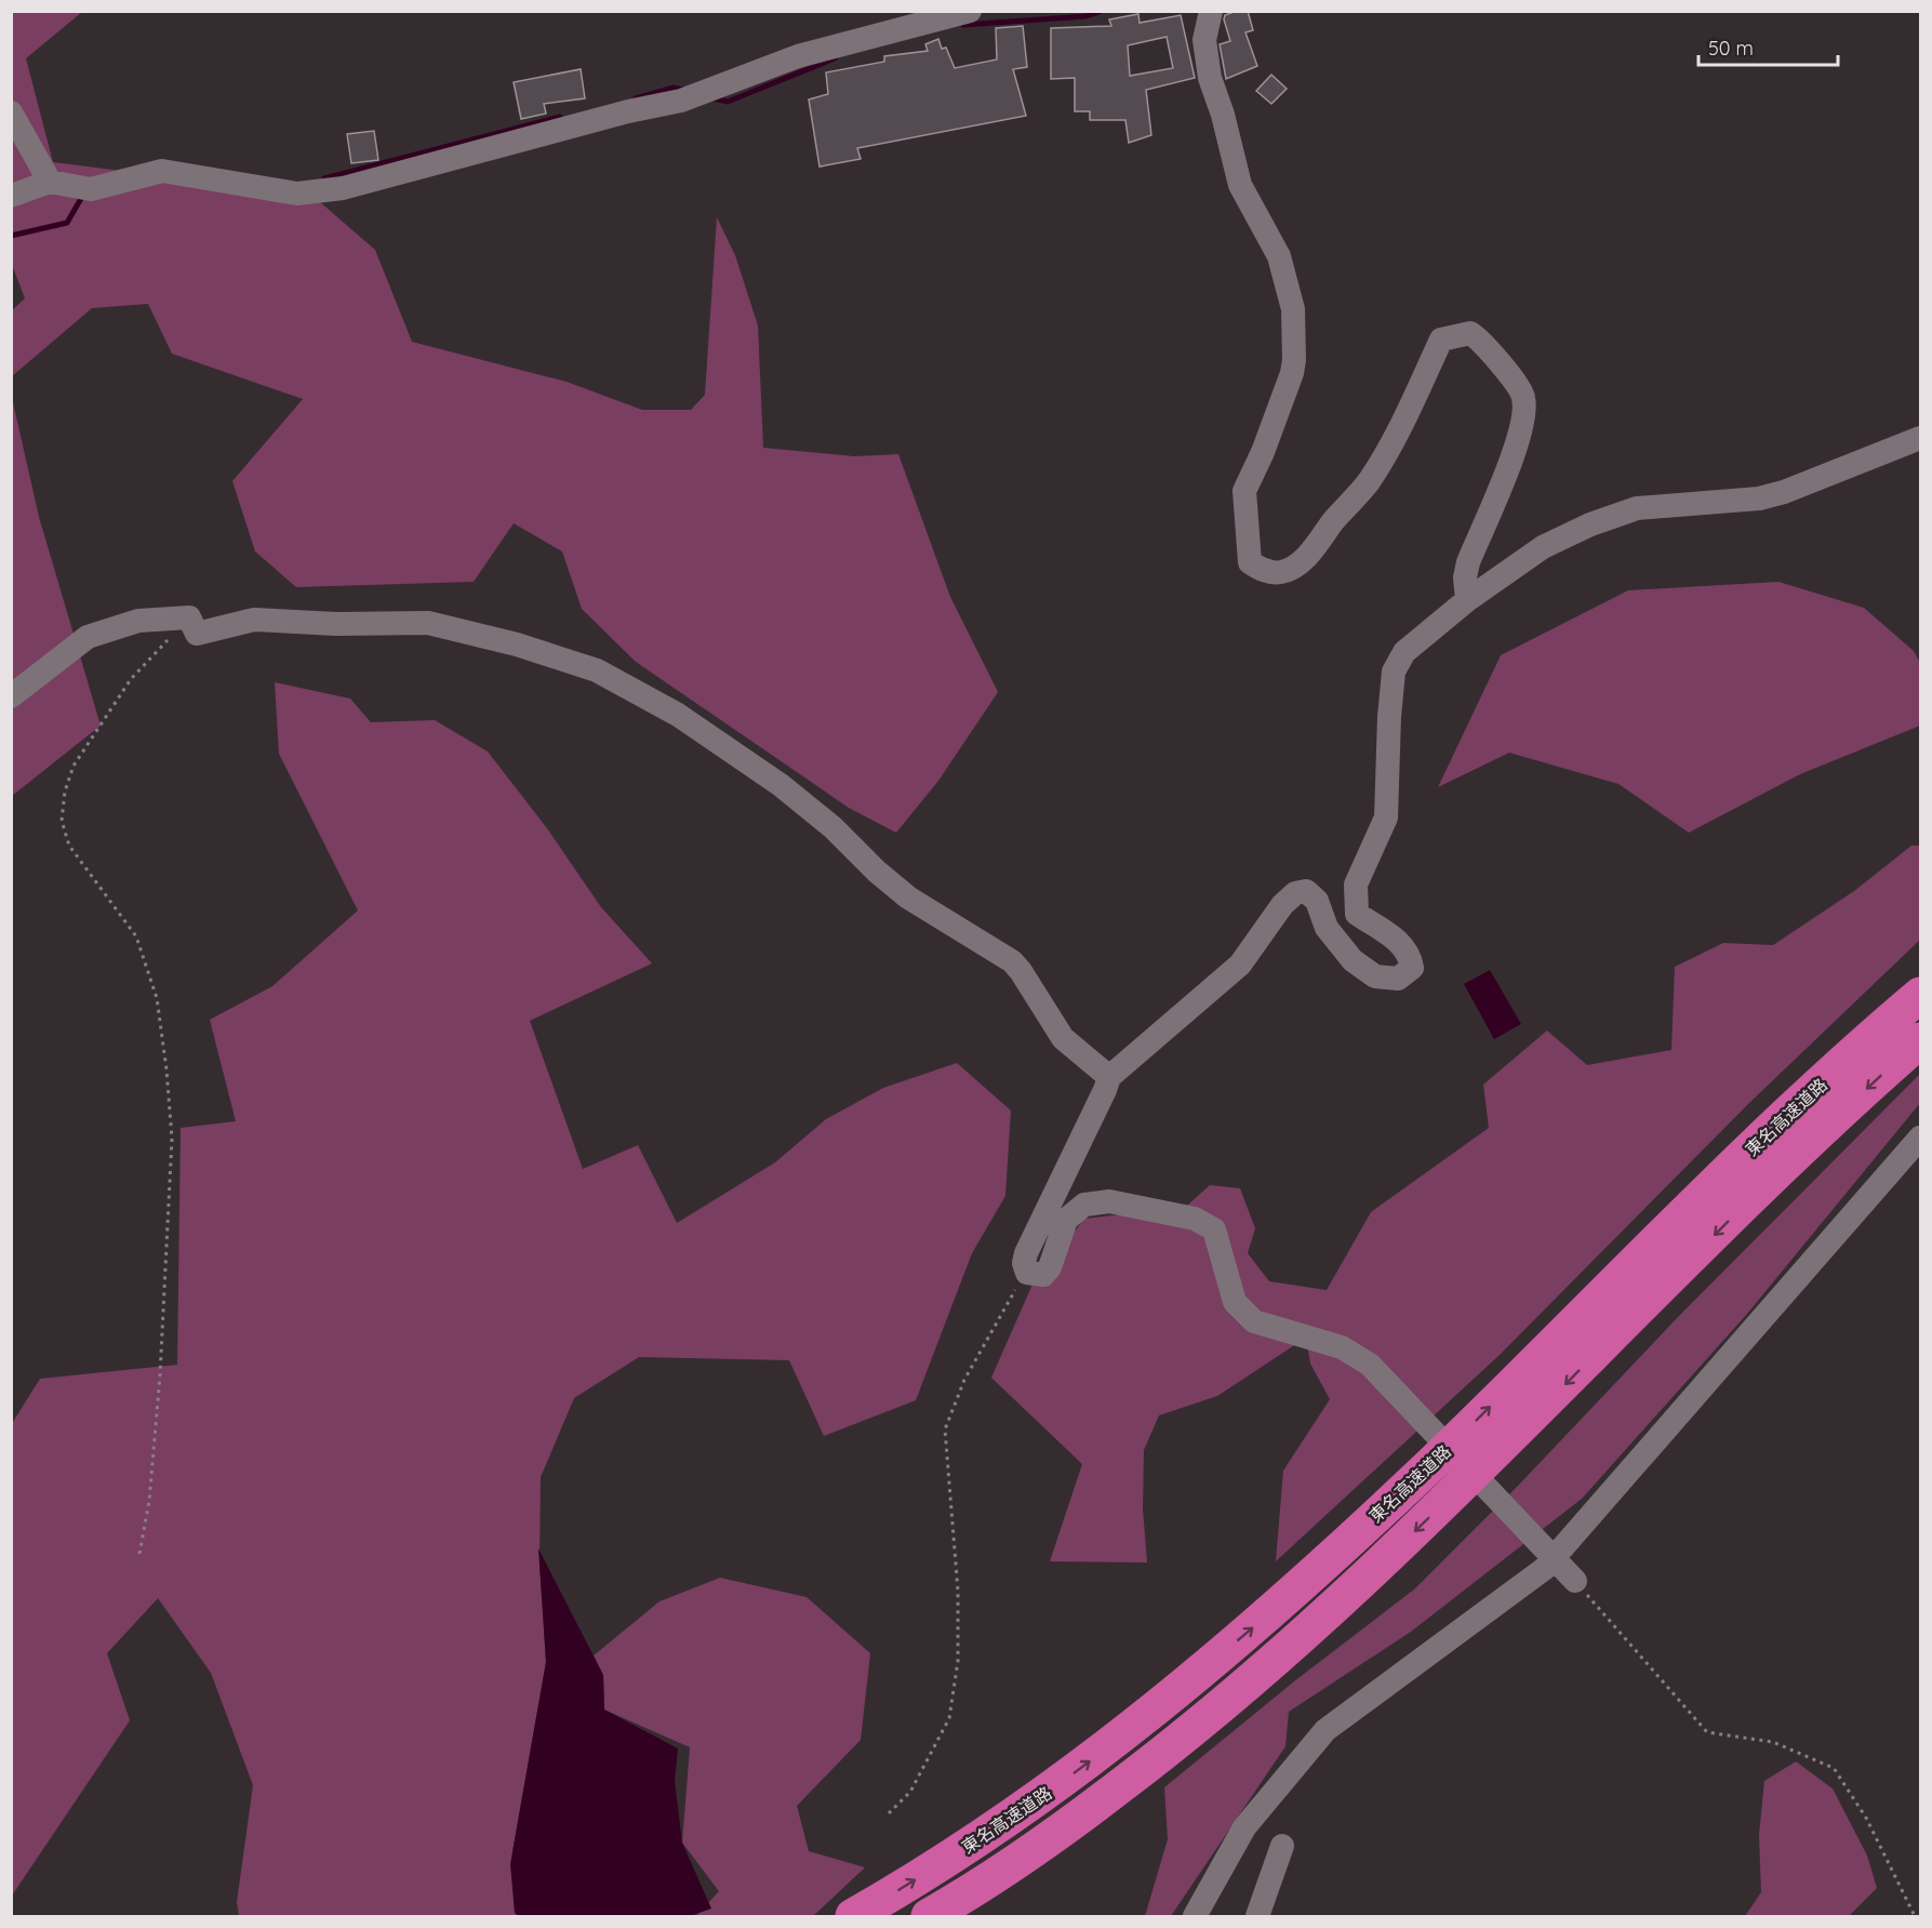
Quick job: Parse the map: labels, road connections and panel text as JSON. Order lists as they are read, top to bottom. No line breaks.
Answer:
{"streets":{"highway":["東名高速道路"]},"scale_bar":"50 m"}
